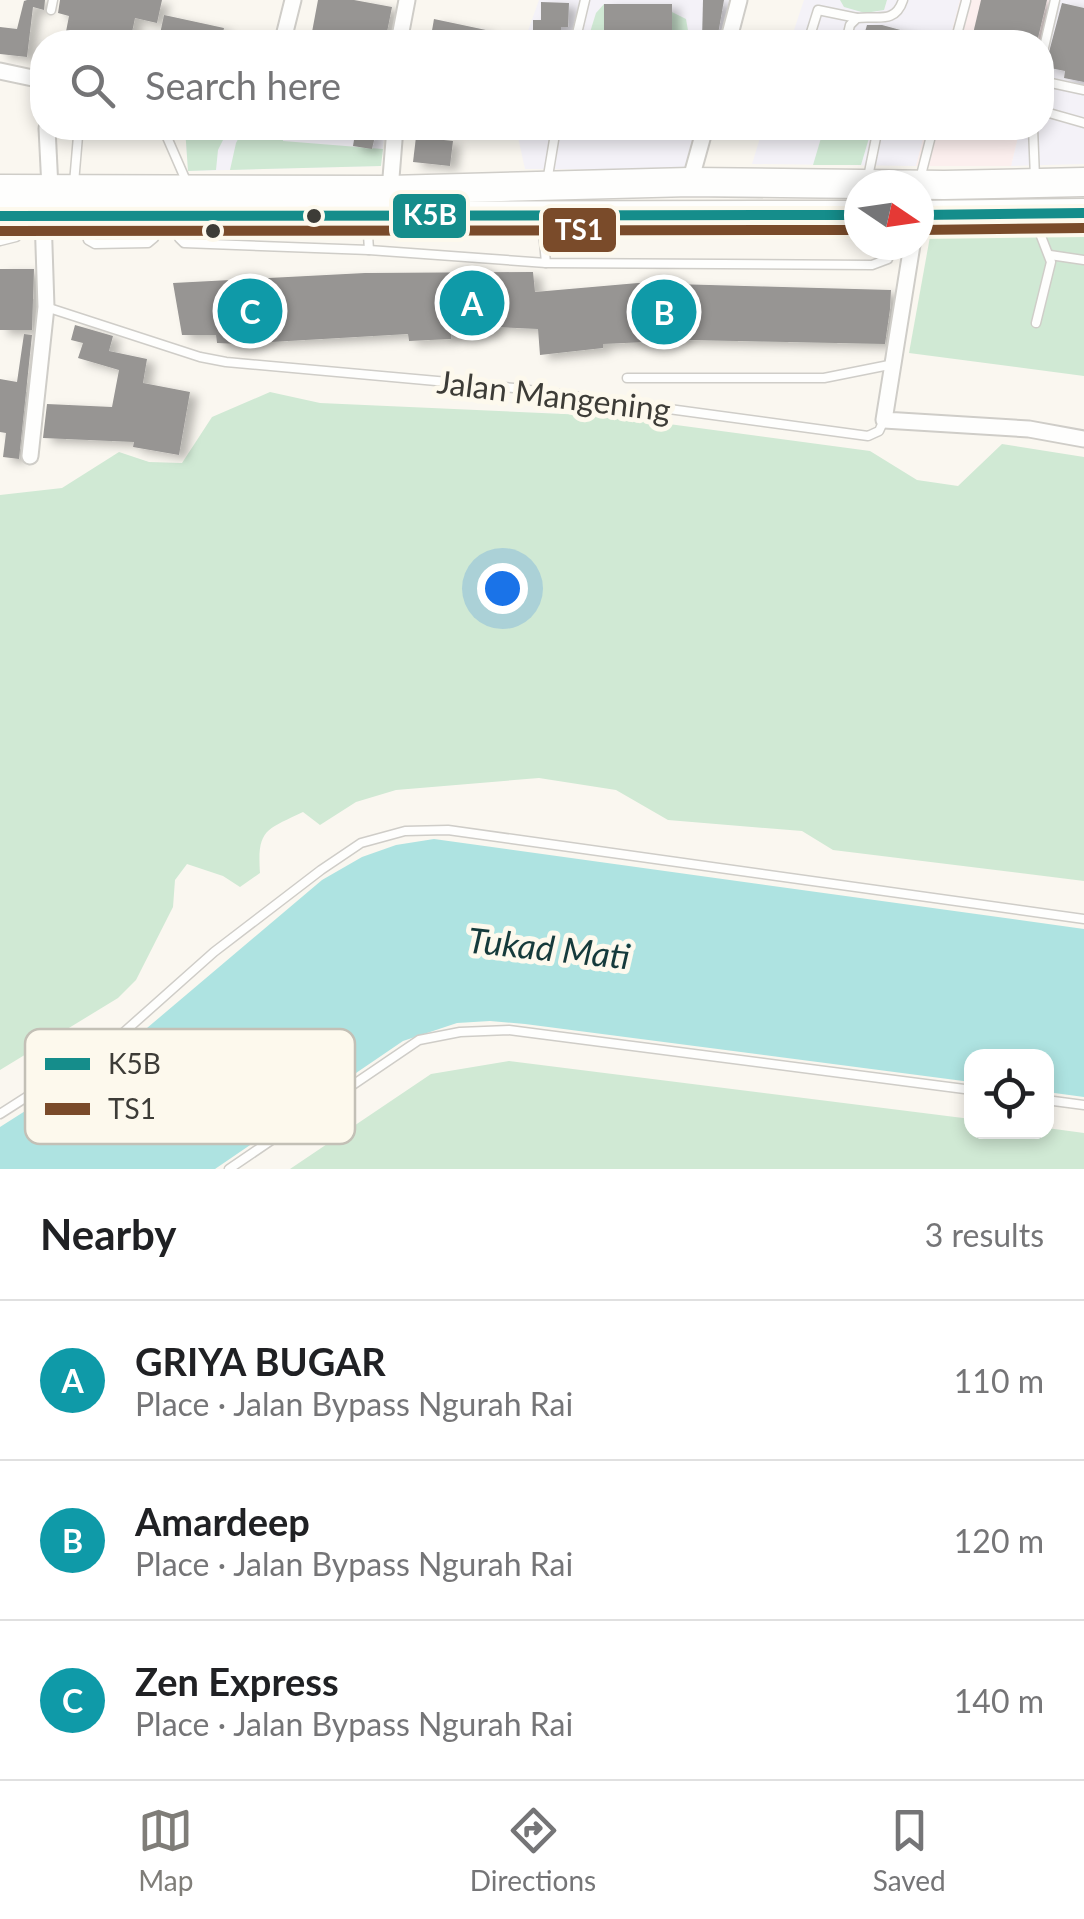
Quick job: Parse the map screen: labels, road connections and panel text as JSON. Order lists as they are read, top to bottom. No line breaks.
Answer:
{"streets":{"lane":["Jalan Mangening"]},"water":["Tukad Mati"],"lines":["transit line K5B","transit line TS1"],"legend":["K5B","TS1"],"north":"right","page":{"search":"Search here","pins":["A","C","B"],"heading":["Nearby","3 results"],"list":[{"mark":"A","name":"GRIYA BUGAR","note":"Place · Jalan Bypass Ngurah Rai","value":"110 m"},{"mark":"B","name":"Amardeep","note":"Place · Jalan Bypass Ngurah Rai","value":"120 m"},{"mark":"C","name":"Zen Express","note":"Place · Jalan Bypass Ngurah Rai","value":"140 m"}],"nav":["Map","Directions","Saved"]}}
